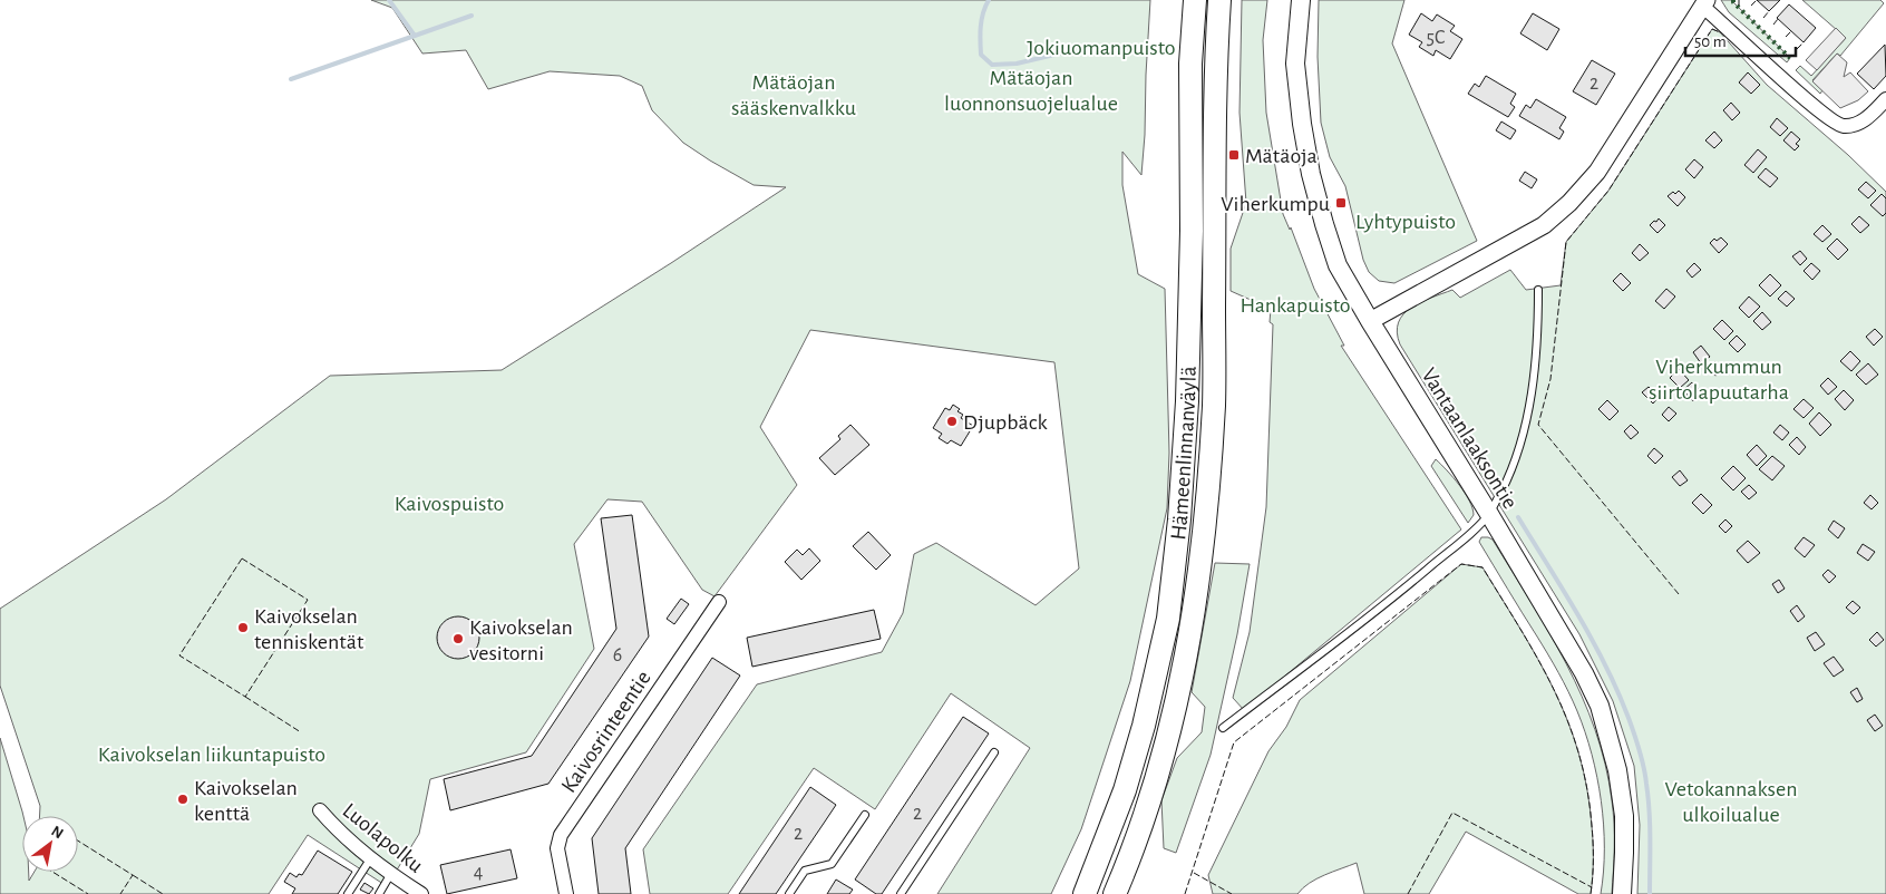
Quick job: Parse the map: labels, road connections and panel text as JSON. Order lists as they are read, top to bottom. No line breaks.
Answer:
{"streets":{"highway":["Hämeenlinnanväylä"],"main road":["Vantaanlaaksontie"],"street":["Kaivosrinteentie","Luolapolku"]},"parks":["Jokiuomanpuisto","Mätäojan luonnonsuojelualue","Mätäojan sääskenvalkku","Lyhtypuisto","Hankapuisto","Viherkummun siirtolapuutarha","Kaivospuisto","Kaivokselan liikuntapuisto","Vetokannaksen ulkoilualue"],"places":{"transit":["Mätäoja","Viherkumpu"],"other":["Djupbäck","Kaivokselan tenniskentät","Kaivokselan vesitorni","Kaivokselan kenttä"]},"house_numbers":["5C","2","6","2","2","4"],"scale_bar":"50 m","north":"top right"}
